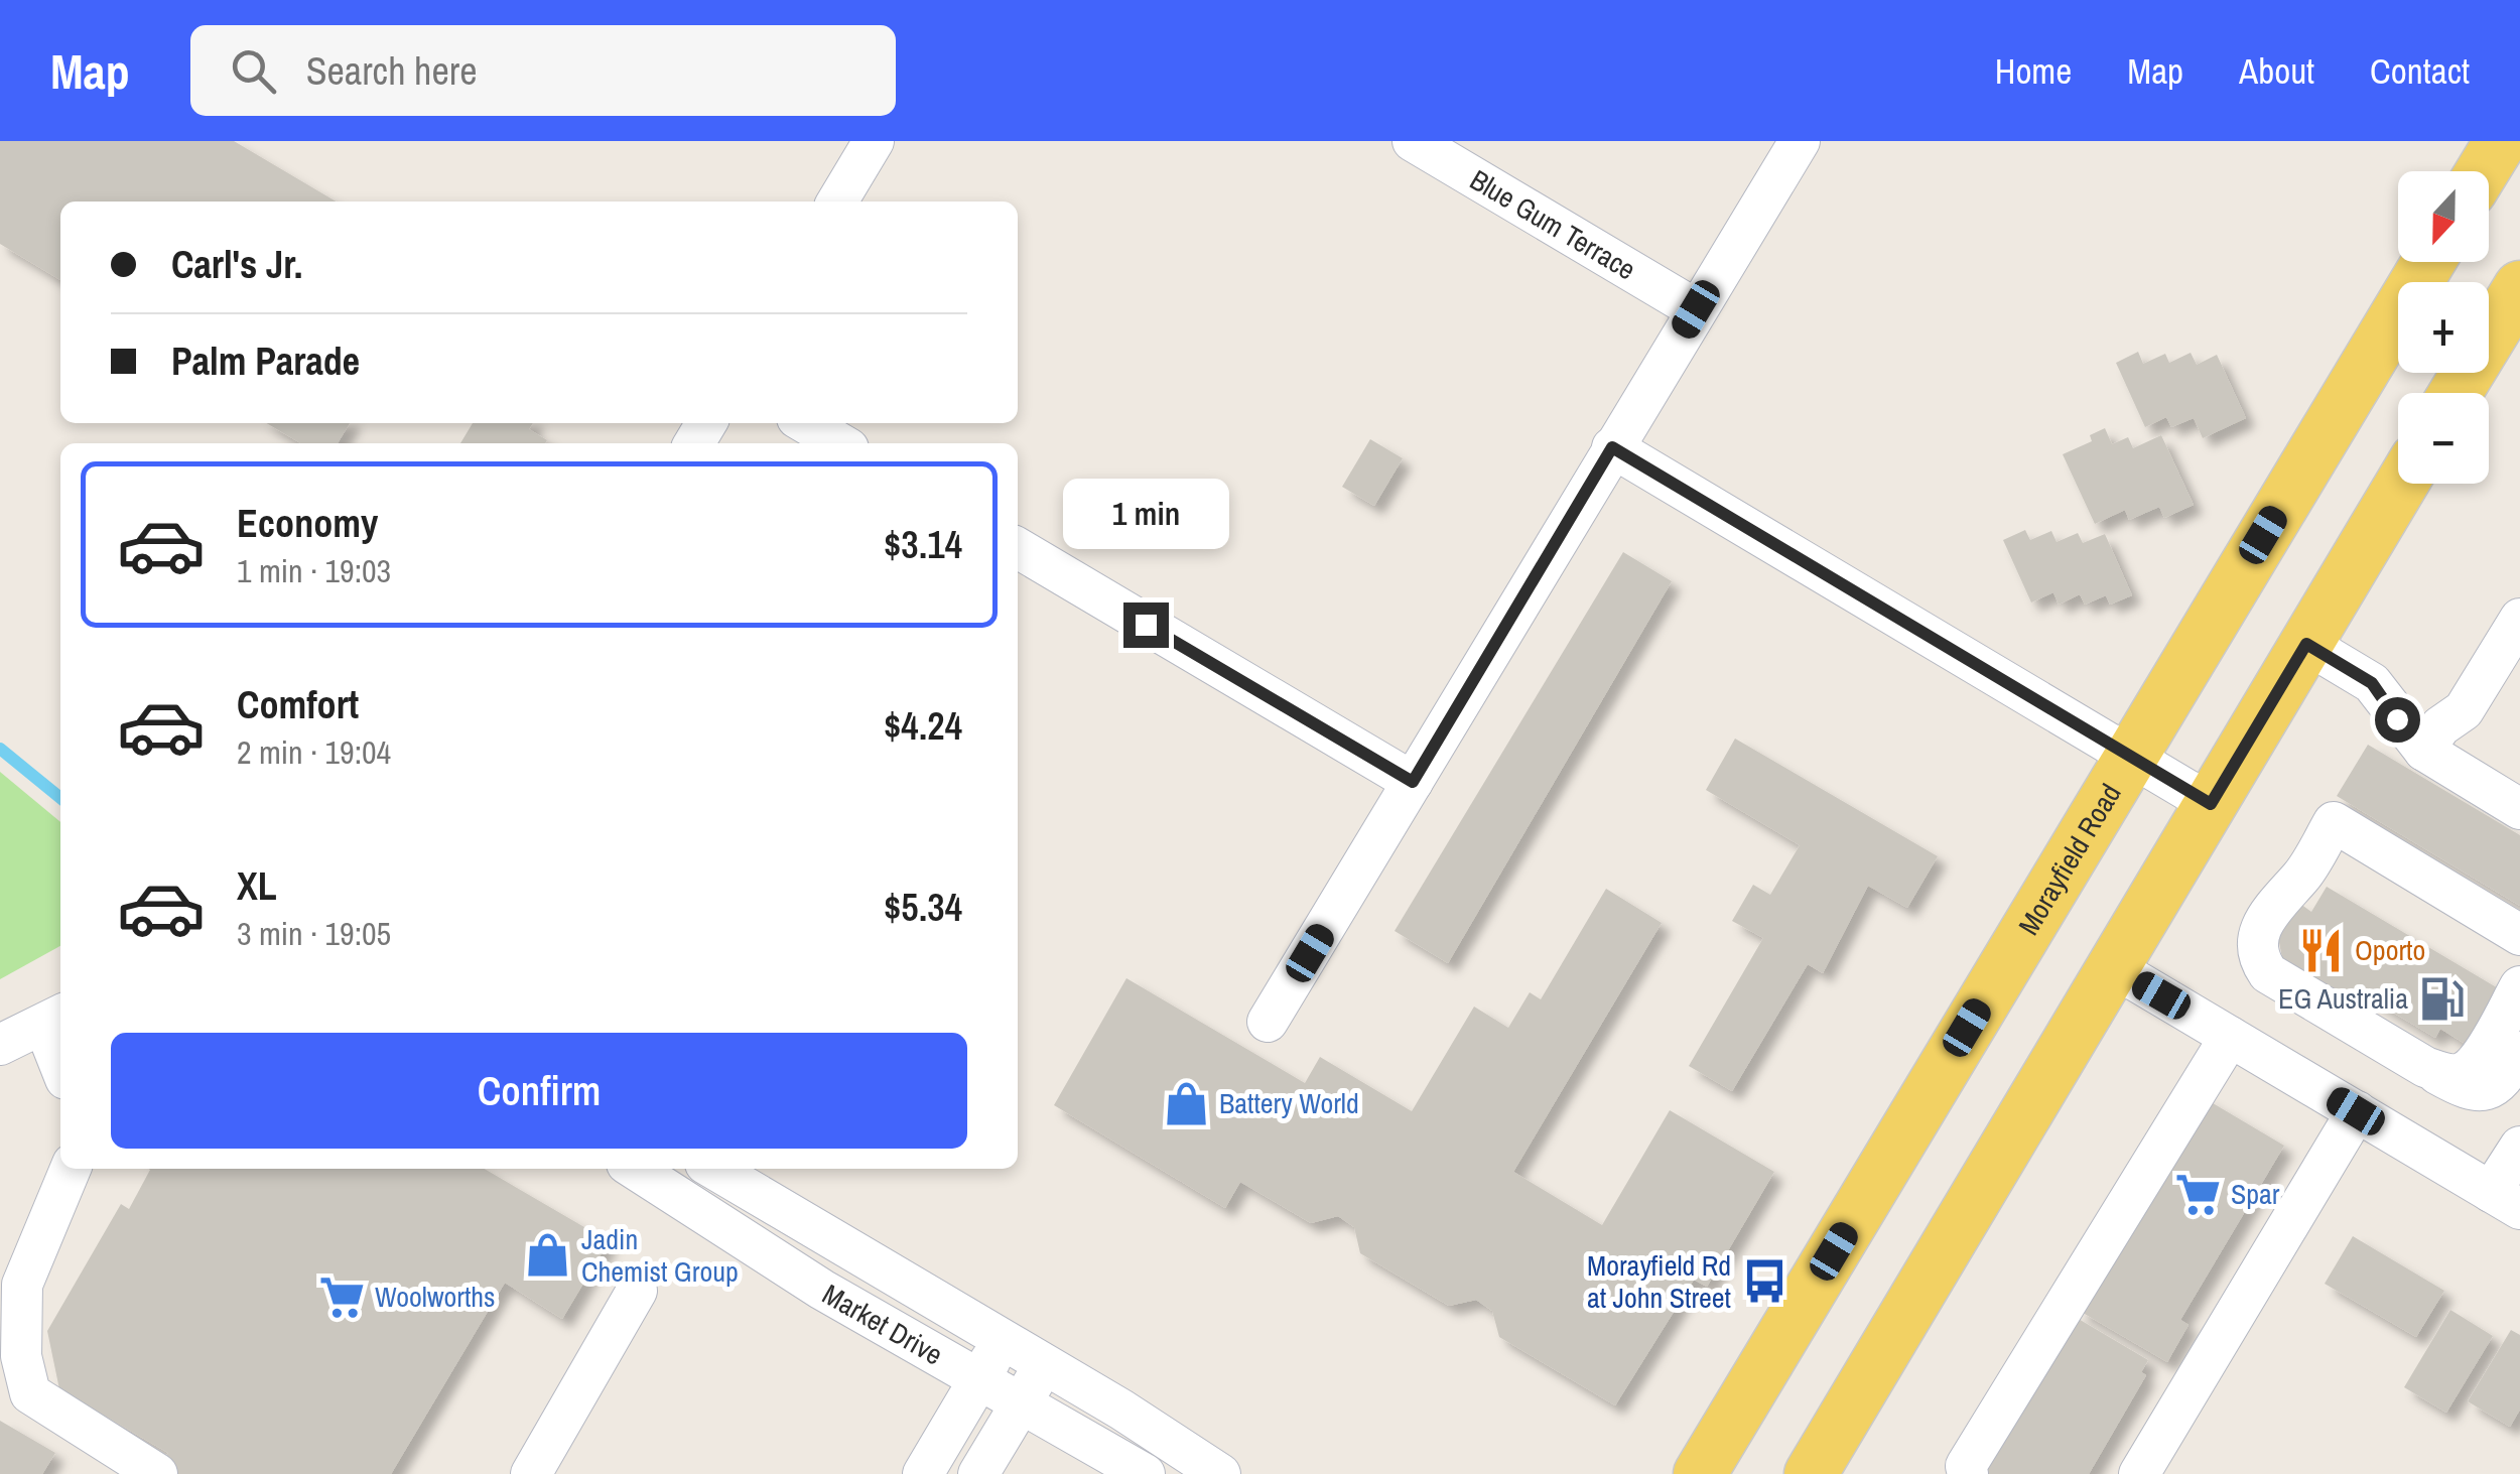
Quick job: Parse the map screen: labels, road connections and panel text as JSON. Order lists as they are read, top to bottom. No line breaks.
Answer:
{"streets":{"main road":["Morayfield Road"],"street":["Blue Gum Terrace","Market Drive"]},"places":{"restaurant":["Oporto"],"fuel station":["EG Australia"],"shop":["Battery World","Jadin Chemist Group"],"supermarket":["Spar","Woolworths"],"bus stop":["Morayfield Rd at John Street"]},"north":"bottom","page":{"header":"Map","search":"Search here","nav":["Home","Map","About","Contact"],"map_buttons":["+","−"],"banner":["Carl's Jr.","Palm Parade"],"list":[{"name":"Economy","note":"1 min · 19:03","value":"$3.14"},{"name":"Comfort","note":"2 min · 19:04","value":"$4.24"},{"name":"XL","note":"3 min · 19:05","value":"$5.34"}],"bubble":"1 min","buttons":"Confirm"}}
